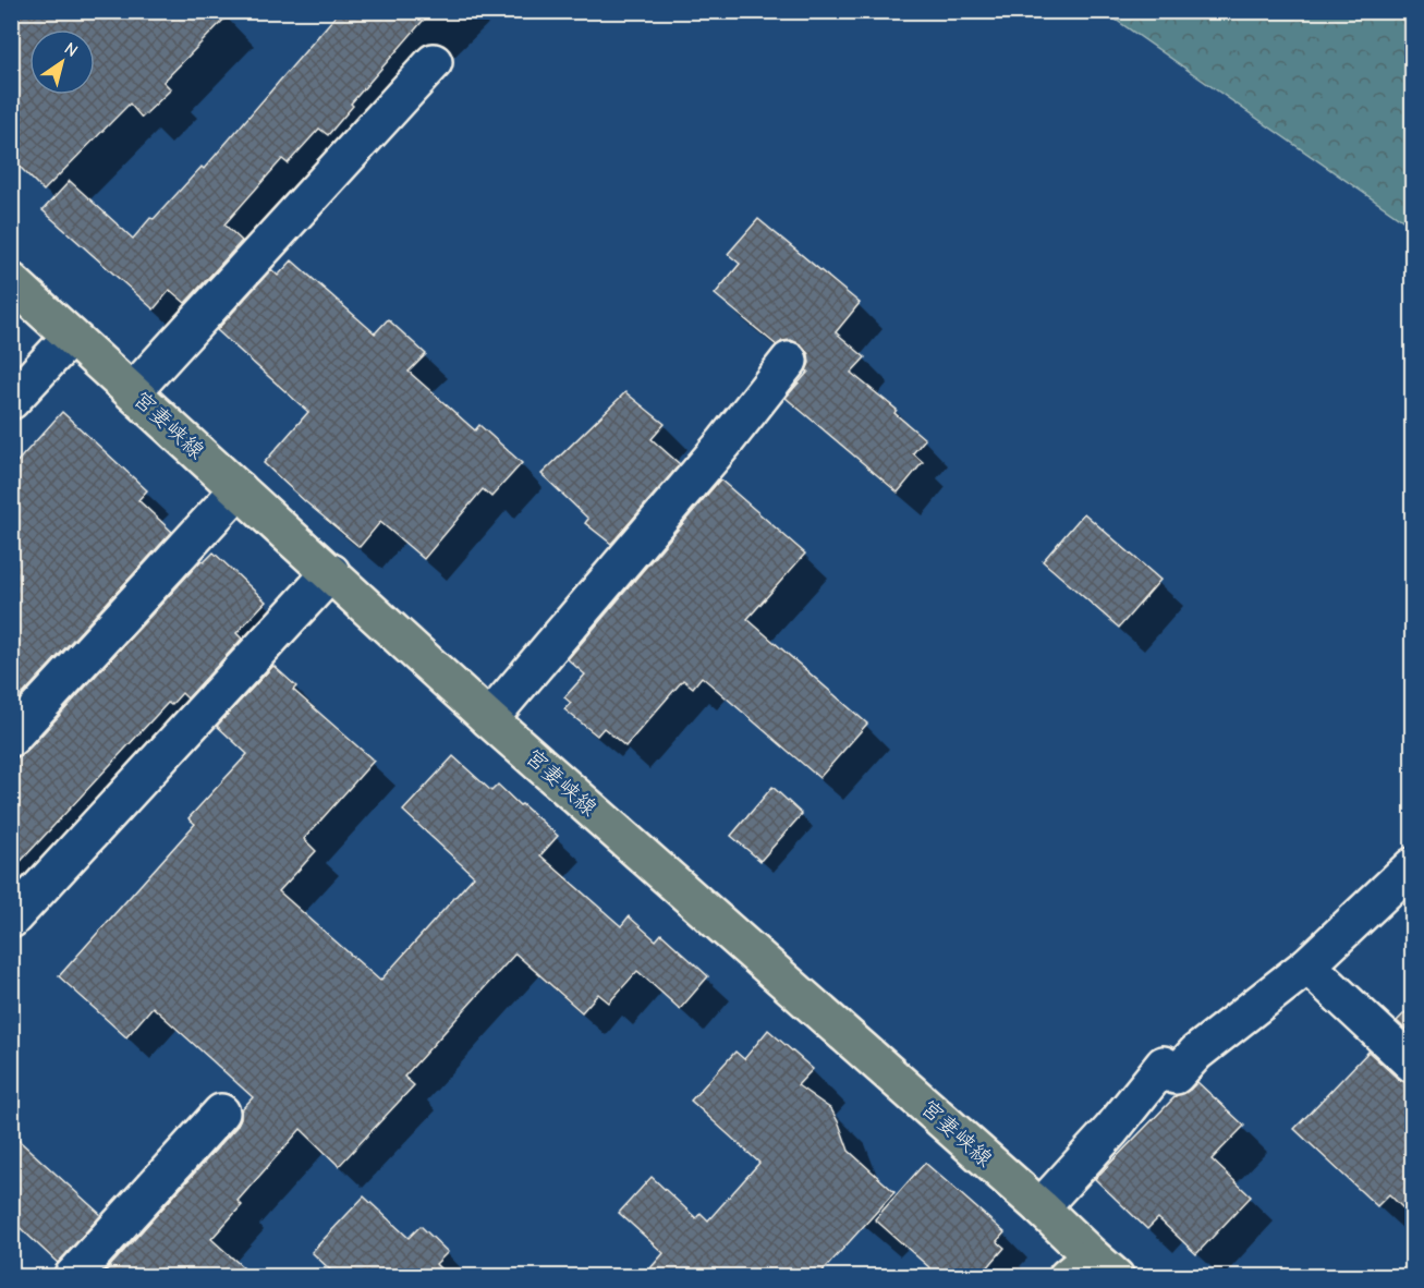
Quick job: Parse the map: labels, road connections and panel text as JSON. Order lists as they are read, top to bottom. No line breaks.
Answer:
{"streets":{"main road":["宮妻峡線"]},"north":"top right"}
